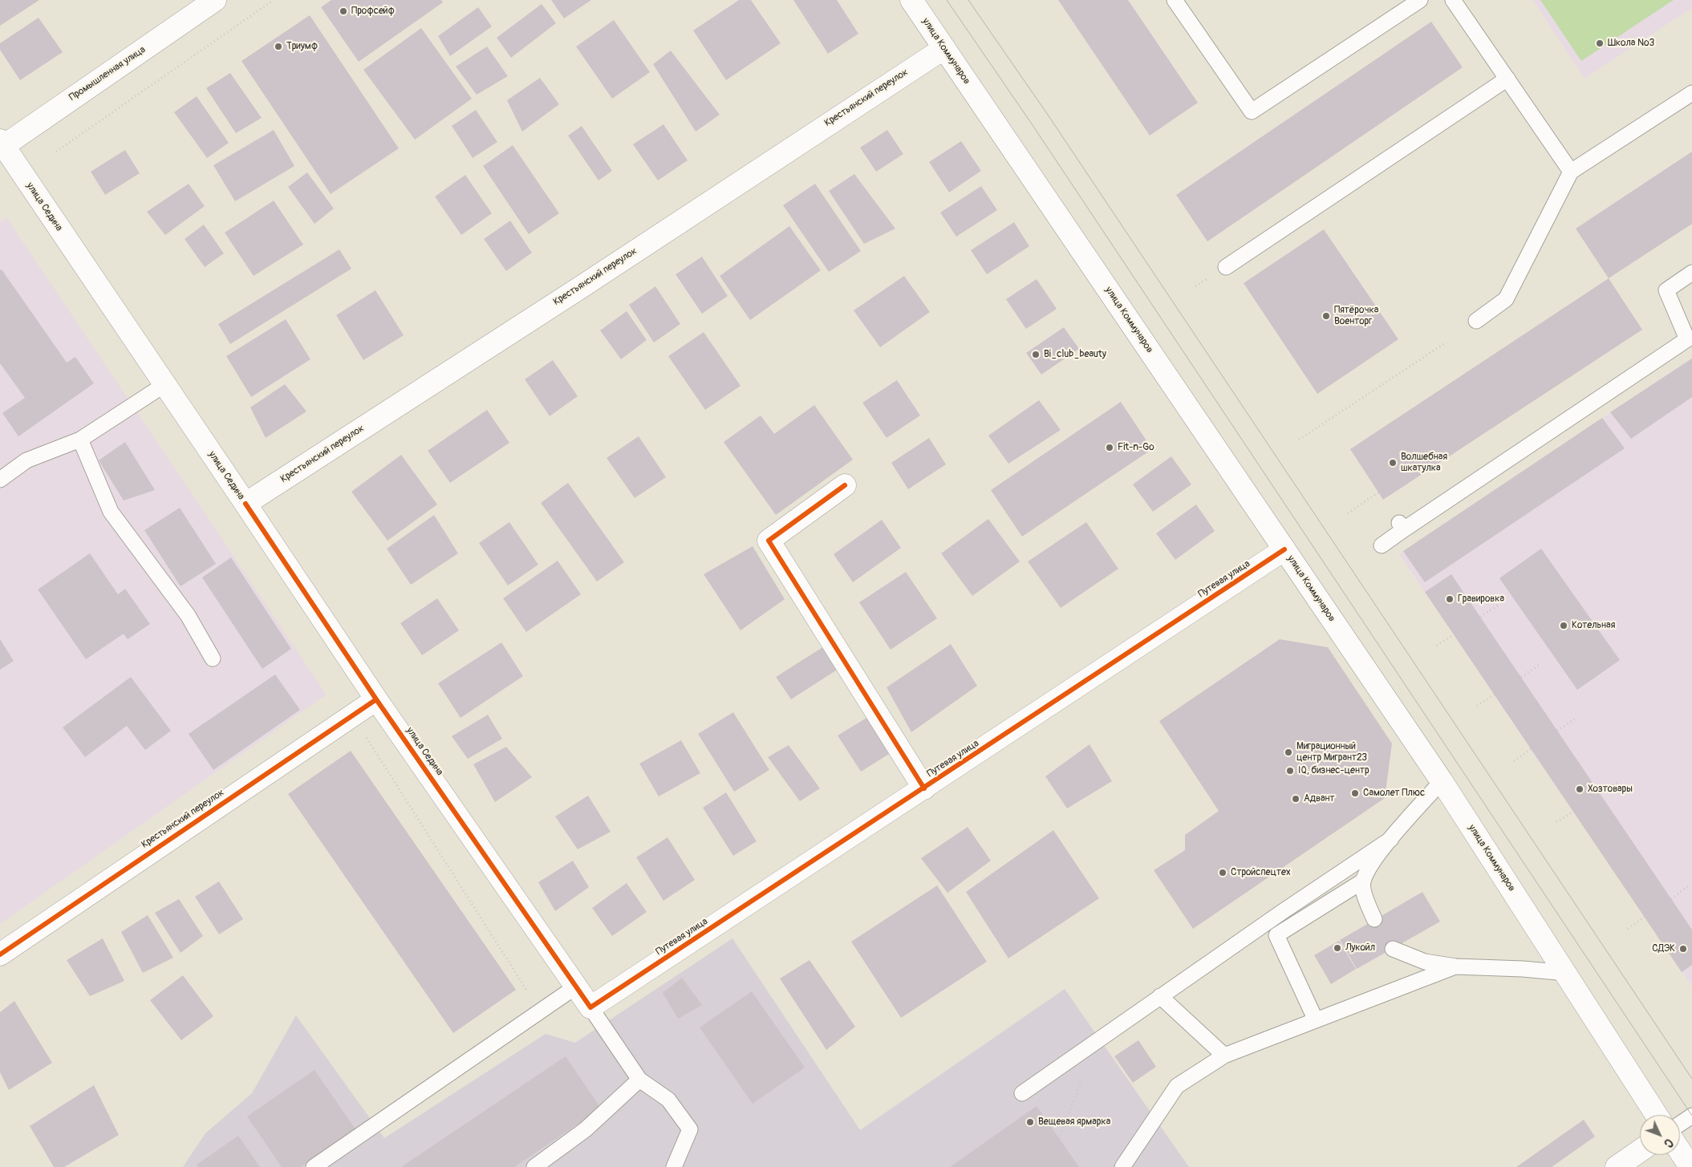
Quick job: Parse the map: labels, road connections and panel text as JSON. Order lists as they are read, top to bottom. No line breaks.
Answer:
{"streets":{"main road":["улица Коммунаров","Промышленная улица","Крестьянский переулок","улица Седина","Путевая улица"]},"crossings":[["улица Коммунаров","Крестьянский переулок"],["улица Коммунаров","Путевая улица"],["Промышленная улица","улица Седина"],["Крестьянский переулок","улица Седина"],["улица Седина","Путевая улица"]],"places":["Профсейф","Школа №3","Триумф","Пятёрочка Военторг","Bi_club_beauty","Fit-n-Go","Волшебная шкатулка","Гравировка","Котельная","Миграционный центр Мигрант23","IQ, бизнес-центр","Хозтовары","Самолет Плюс","Адвант","Стройспецтех","Лукойл","СДЭК","Вещевая ярмарка"],"north":"bottom right"}
